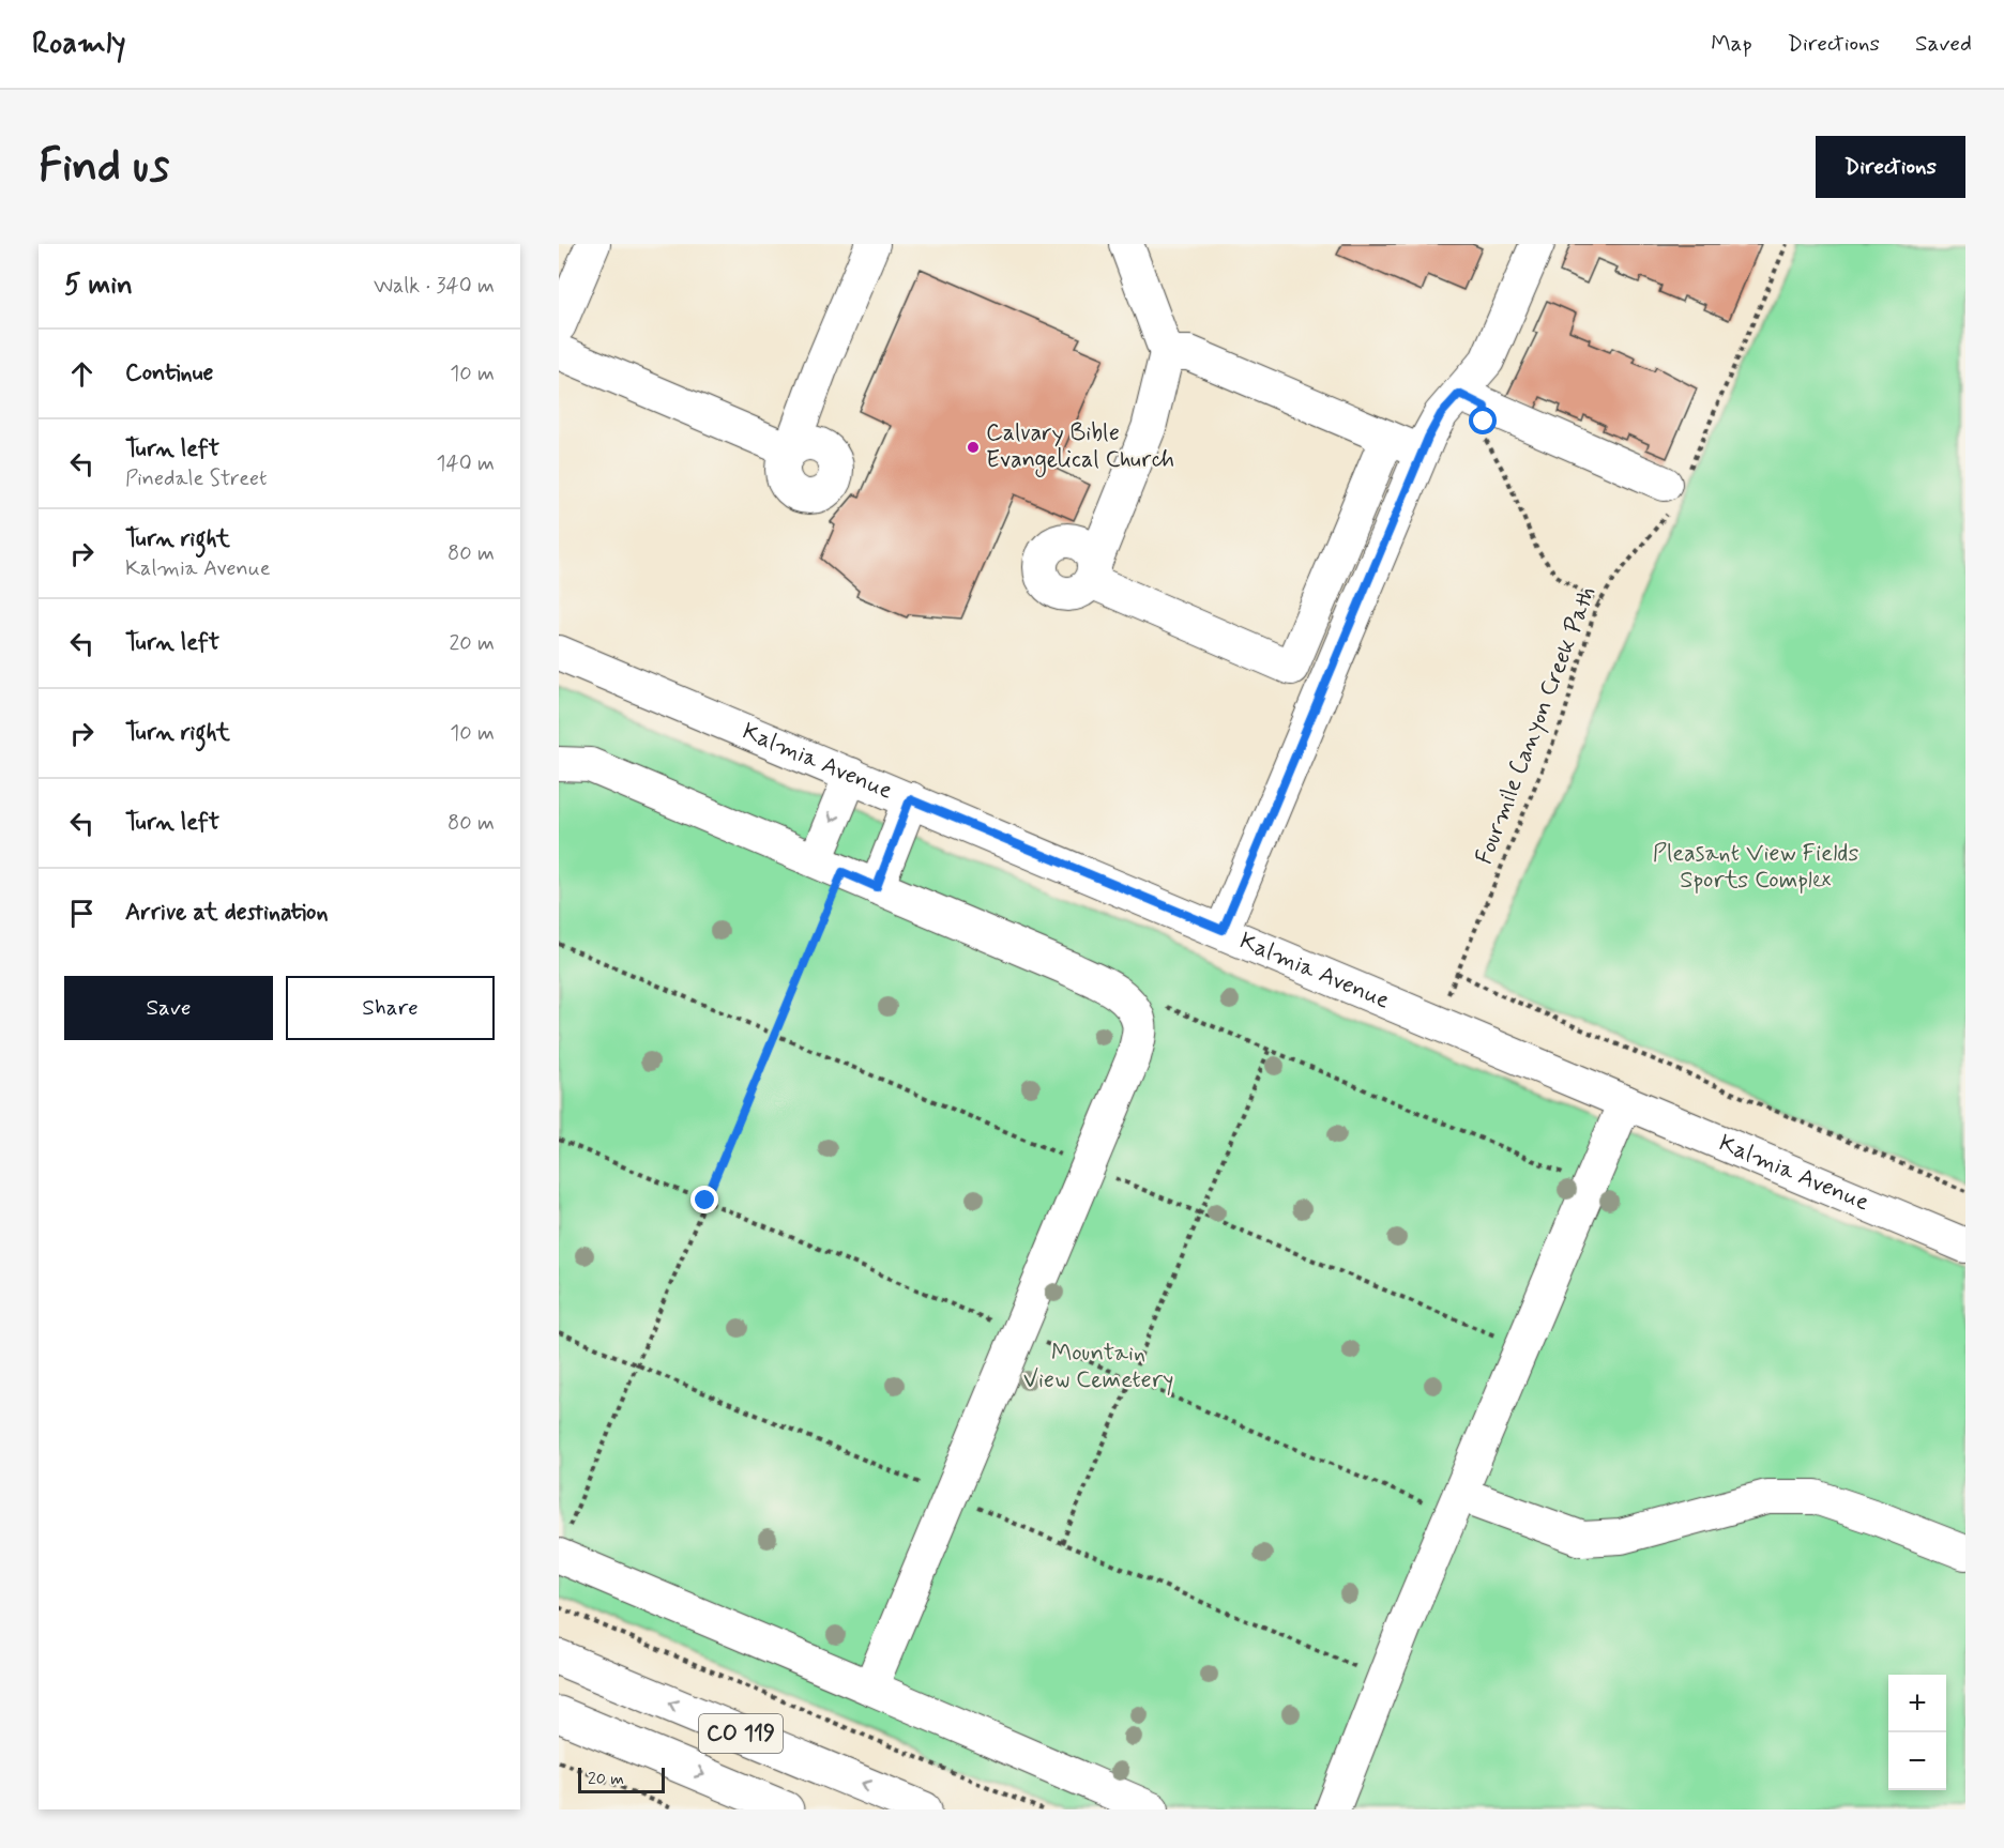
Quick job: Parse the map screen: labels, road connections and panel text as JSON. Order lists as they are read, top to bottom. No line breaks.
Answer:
{"streets":{"highway":["CO 119"],"street":["Kalmia Avenue"],"path":["Fourmile Canyon Creek Path"]},"crossings":[["Fourmile Canyon Creek Path","Kalmia Avenue"]],"parks":["Pleasant View Fields Sports Complex","Mountain View Cemetery"],"places":["Calvary Bible Evangelical Church"],"scale_bar":"20 m","page":{"header":"Roamly","nav":["Map","Directions","Saved"],"buttons":["Directions",["Save","Share"]],"title":"Find us","heading":["5 min","Walk · 340 m"],"list":[["Continue","10 m"],["Turn left","Pinedale Street","140 m"],["Turn right","Kalmia Avenue","80 m"],["Turn left","20 m"],["Turn right","10 m"],["Turn left","80 m"],"Arrive at destination"],"map_buttons":["+","−"],"scale":"20 m"}}
